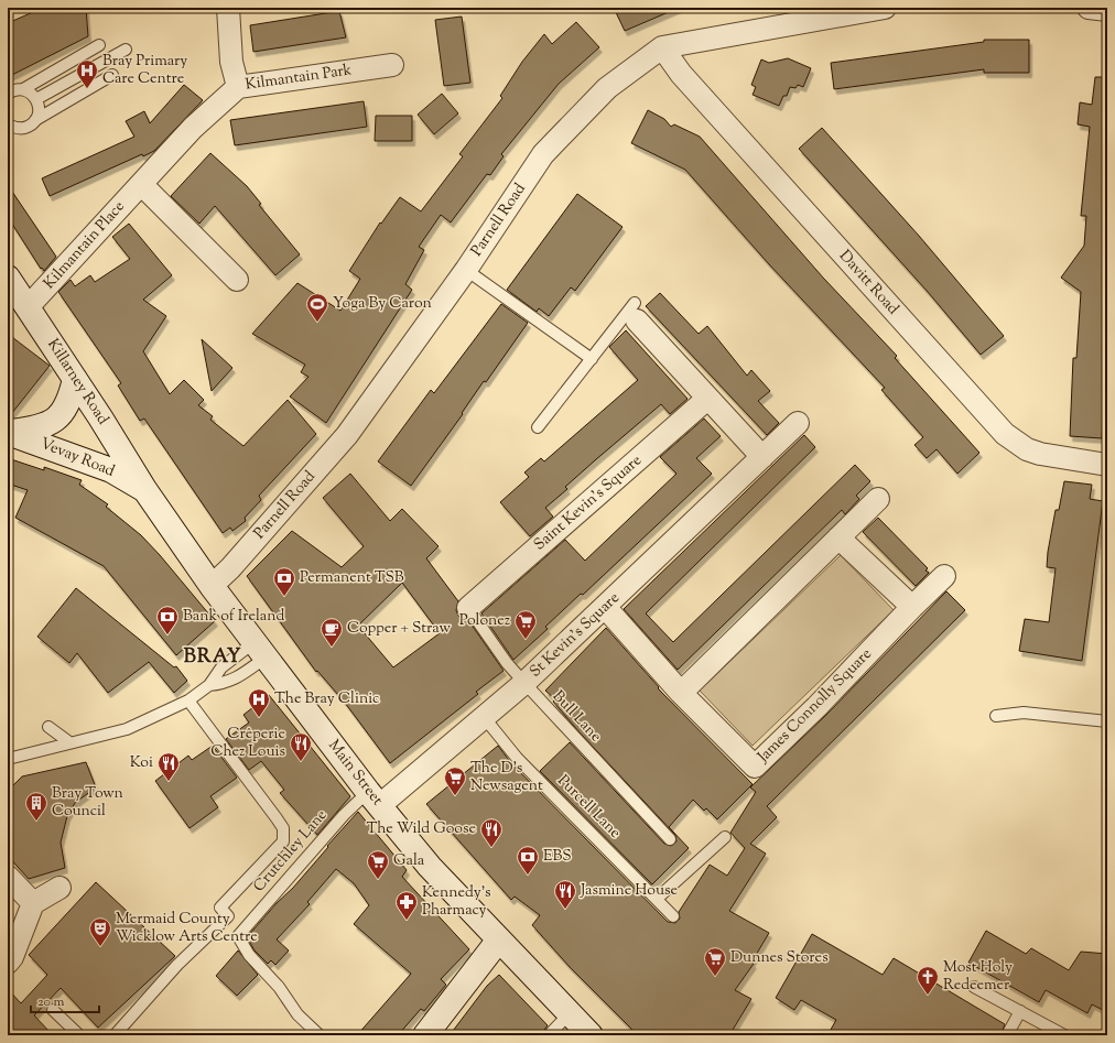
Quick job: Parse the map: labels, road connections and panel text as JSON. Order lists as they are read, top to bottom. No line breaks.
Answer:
{"streets":{"main road":["Killarney Road","Vevay Road","Main Street"],"street":["Kilmantain Park","Parnell Road","Kilmantain Place","Davitt Road","Saint Kevin's Square","St Kevin's Square","James Connolly Square"],"lane":["Bull Lane","Purcell Lane","Crutchley Lane"]},"crossings":[["Kilmantain Park","Kilmantain Place"],["Parnell Road","Davitt Road"],["Parnell Road","Main Street"],["Kilmantain Place","Killarney Road"],["Killarney Road","Vevay Road"],["Killarney Road","Main Street"],["Vevay Road","Main Street"],["Saint Kevin's Square","Bull Lane"],["St Kevin's Square","James Connolly Square"],["St Kevin's Square","Bull Lane"],["St Kevin's Square","Main Street"],["St Kevin's Square","Purcell Lane"],["St Kevin's Square","Crutchley Lane"],["Main Street","Crutchley Lane"]],"districts":["BRAY"],"places":{"hospital":["Bray Primary Care Centre","The Bray Clinic"],"sports":["Yoga By Caron"],"bank":["Permanent TSB","Bank of Ireland","EBS"],"supermarket":["Polonez","The D's Newsagent","Gala","Dunnes Stores"],"cafe":["Copper + Straw"],"restaurant":["Crêperie Chez Louis","Koi","The Wild Goose","Jasmine House"],"building":["Bray Town Council"],"pharmacy":["Kennedy's Pharmacy"],"theatre":["Mermaid County Wicklow Arts Centre"],"church":["Most Holy Redeemer"]},"scale_bar":"20 m"}
